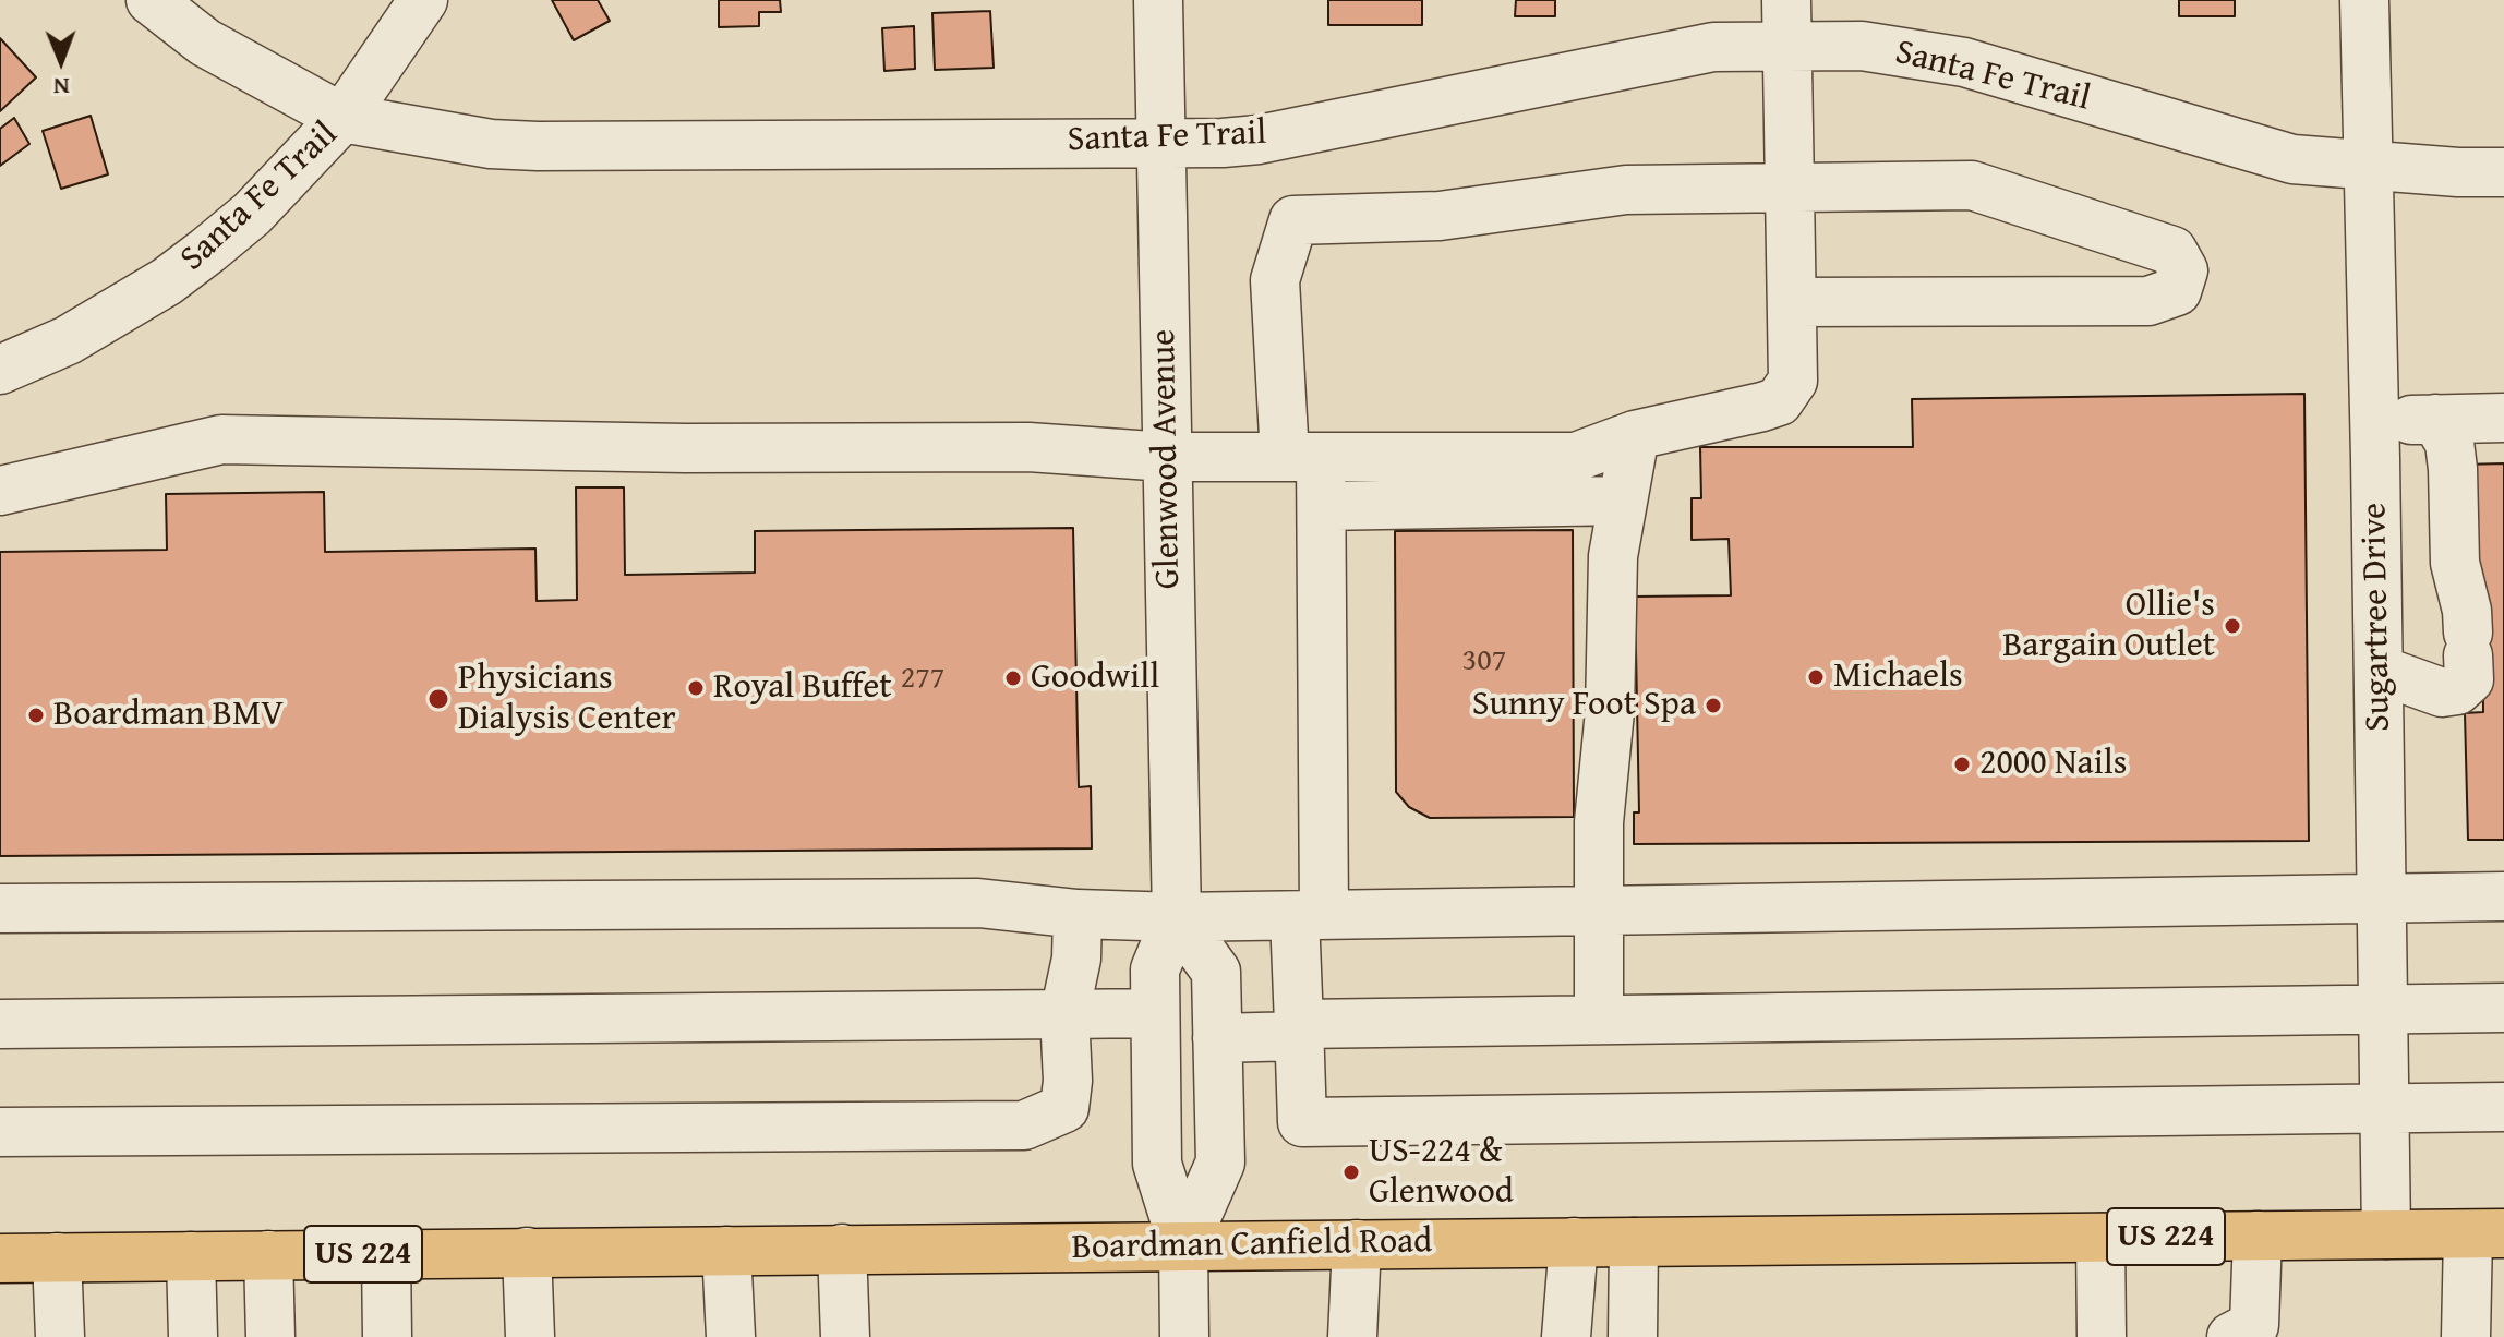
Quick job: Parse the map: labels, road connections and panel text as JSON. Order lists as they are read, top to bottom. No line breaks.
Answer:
{"streets":{"main road":["US 224","Boardman Canfield Road"],"street":["Santa Fe Trail","Glenwood Avenue","Sugartree Drive"]},"crossings":[["Santa Fe Trail","Glenwood Avenue"],["Santa Fe Trail","Sugartree Drive"],["Glenwood Avenue","Boardman Canfield Road"],["Sugartree Drive","Boardman Canfield Road"]],"places":["Ollie's Bargain Outlet","Michaels","Goodwill","Royal Buffet","Physicians Dialysis Center","Sunny Foot Spa","Boardman BMV","2000 Nails","US-224 & Glenwood"],"house_numbers":["307","277"],"north":"bottom"}
